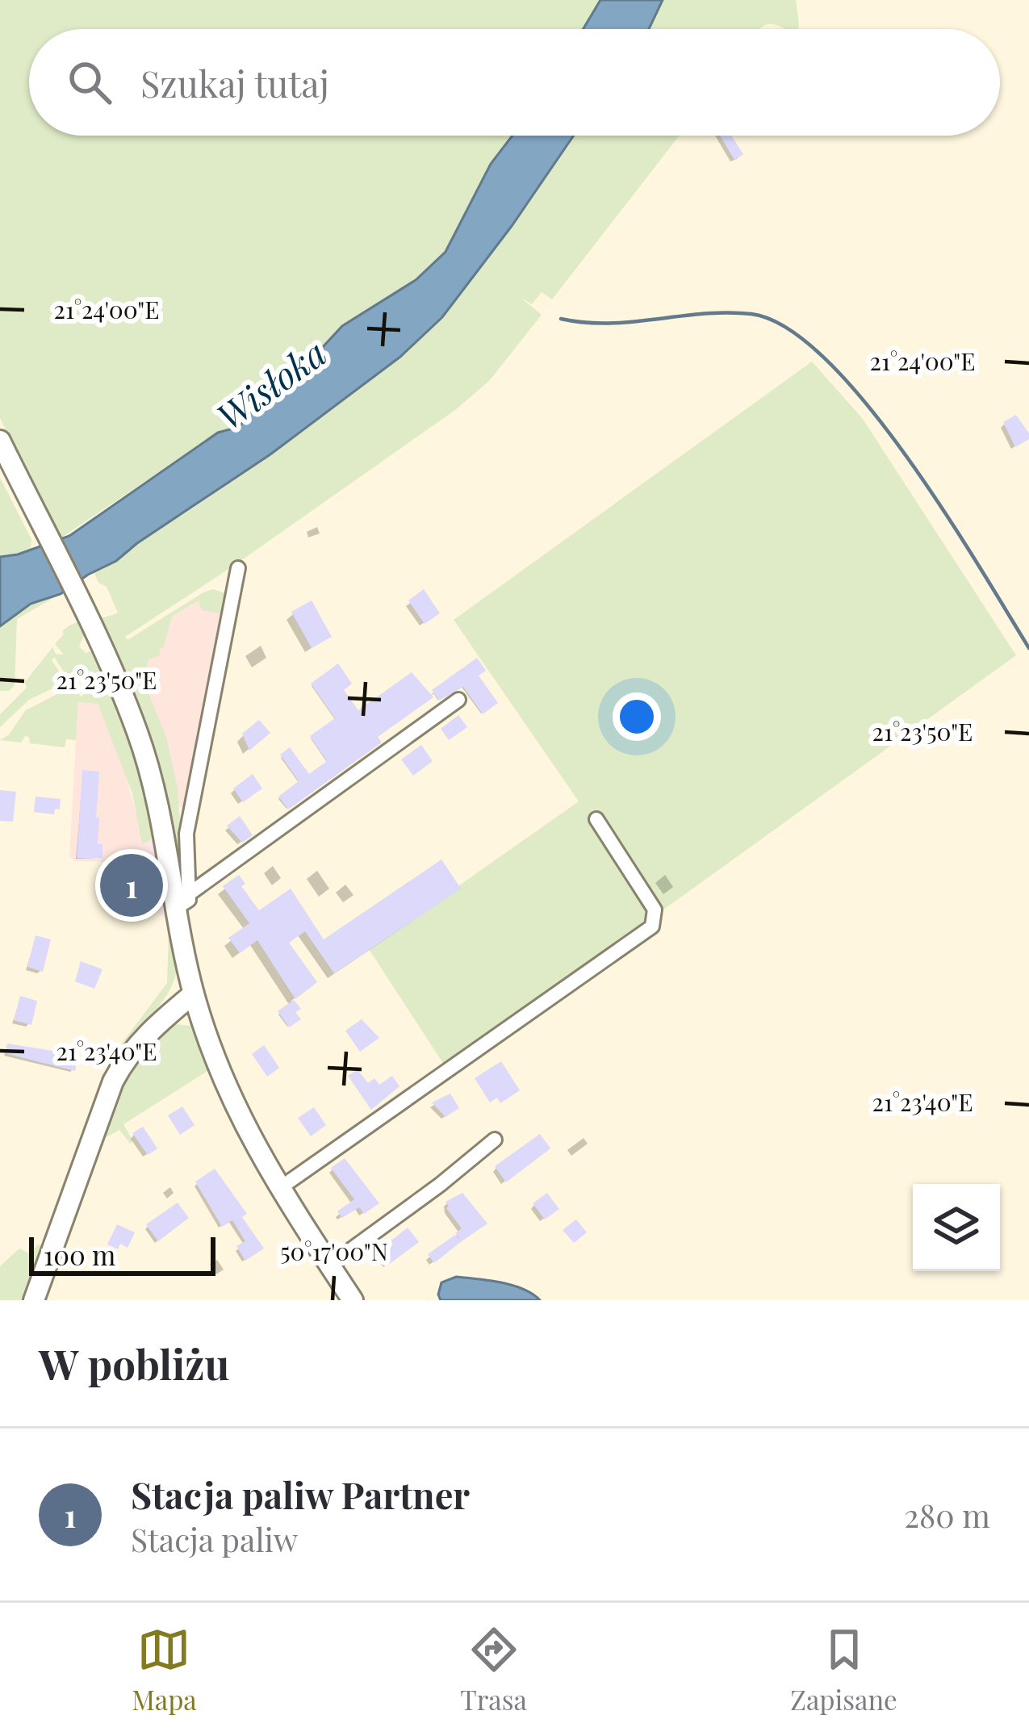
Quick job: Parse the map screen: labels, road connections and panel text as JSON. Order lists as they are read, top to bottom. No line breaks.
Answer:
{"water":["Wisłoka"],"scale_bar":"100 m","page":{"search":"Szukaj tutaj","pins":"1","scale":"100 m","heading":"W pobliżu","list":[{"mark":"1","name":"Stacja paliw Partner","note":"Stacja paliw","value":"280 m"}],"nav":["Mapa","Trasa","Zapisane"]},"coordinates":["21°24'00\"E","21°23'50\"E","21°23'40\"E","50°17'00\"N"]}
